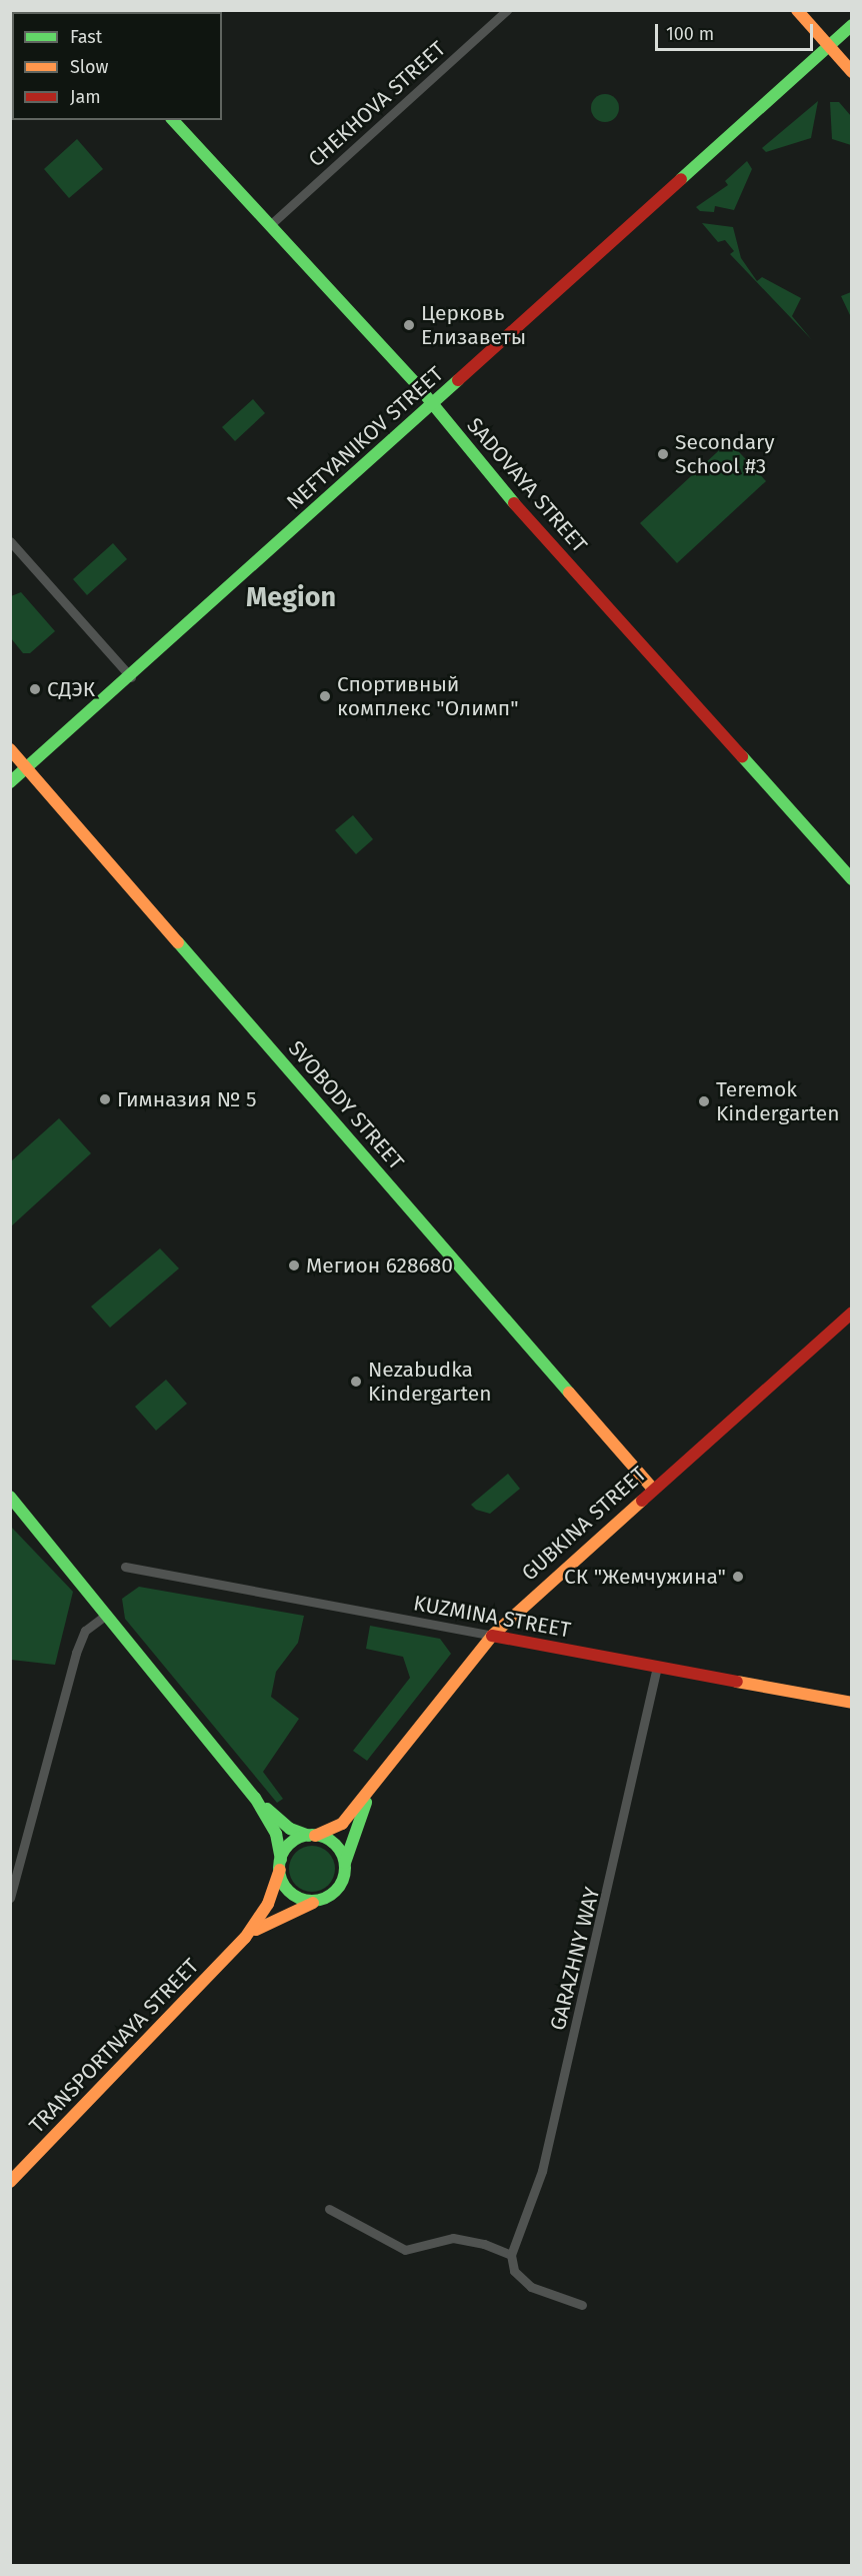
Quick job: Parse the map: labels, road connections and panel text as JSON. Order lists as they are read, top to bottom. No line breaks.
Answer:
{"streets":{"main road":["NEFTYANIKOV STREET","SADOVAYA STREET","SVOBODY STREET","GUBKINA STREET","KUZMINA STREET","TRANSPORTNAYA STREET"],"street":["CHEKHOVA STREET","GARAZHNY WAY"]},"crossings":[["CHEKHOVA STREET","SADOVAYA STREET"],["NEFTYANIKOV STREET","SADOVAYA STREET"],["NEFTYANIKOV STREET","SVOBODY STREET"],["SVOBODY STREET","GUBKINA STREET"],["GUBKINA STREET","KUZMINA STREET"],["KUZMINA STREET","GARAZHNY WAY"]],"districts":["Megion"],"places":["Церковь Елизаветы","Secondary School #3","СДЭК","Спортивный комплекс \"Олимп\"","Гимназия № 5","Teremok Kindergarten","Мегион 628680","Nezabudka Kindergarten","СК \"Жемчужина\""],"legend":["Fast","Slow","Jam"],"scale_bar":"100 m"}
